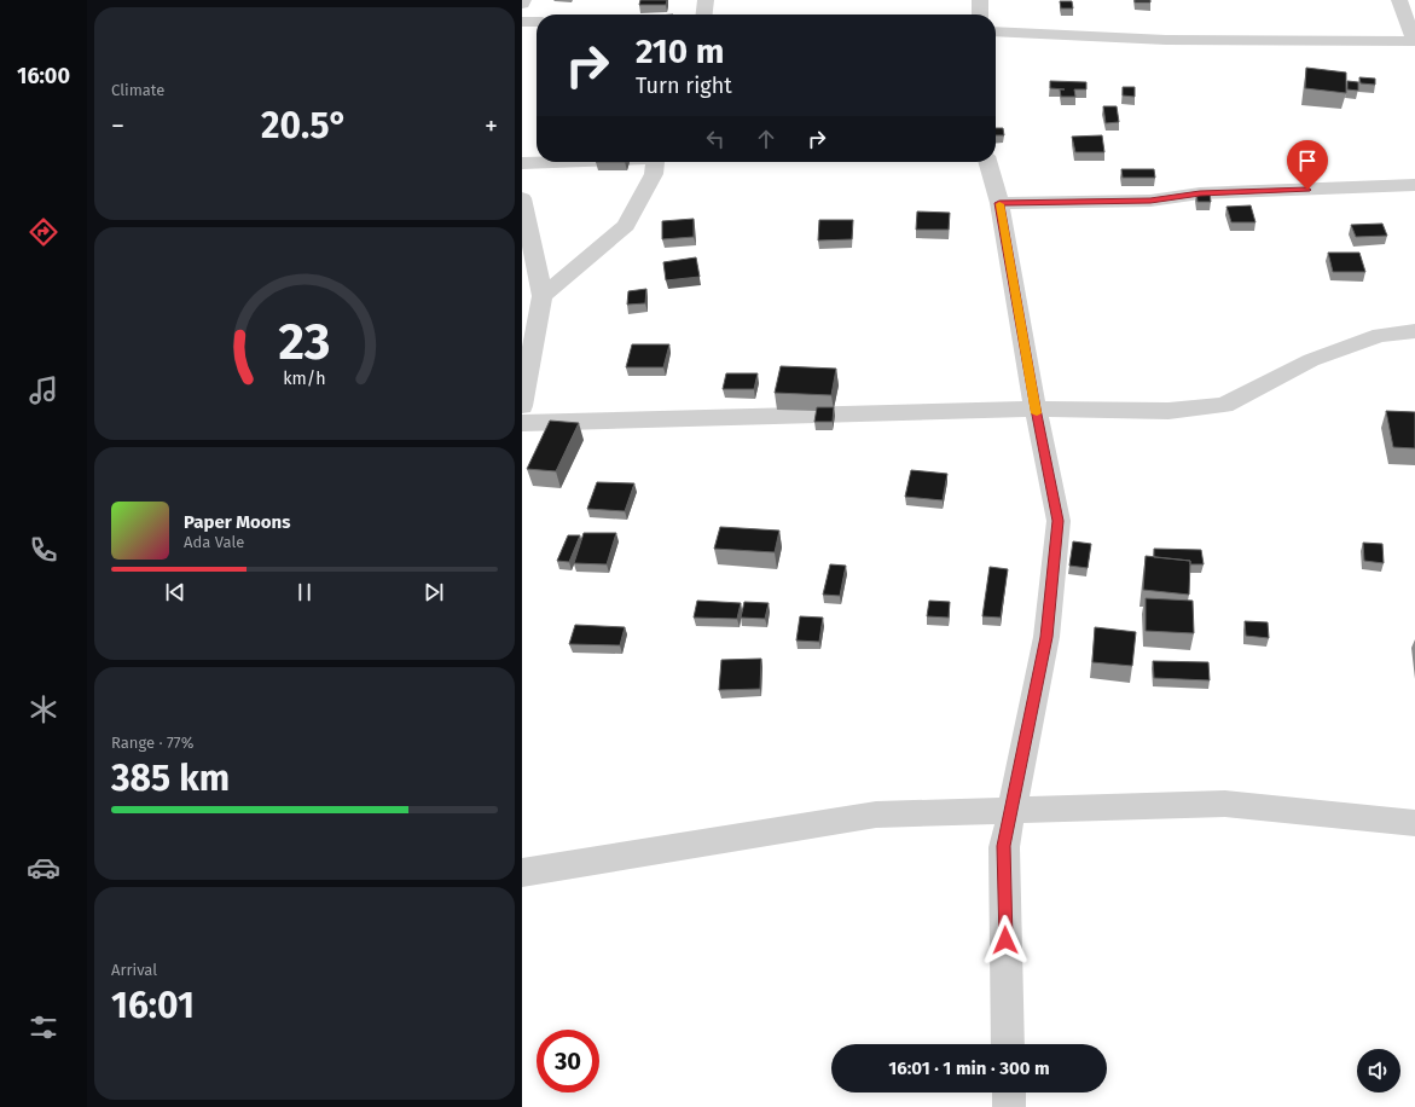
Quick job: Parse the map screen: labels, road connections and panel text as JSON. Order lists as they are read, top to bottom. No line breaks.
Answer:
{"page":{"tabs":"16:00","tile":["Climate",["Range · 77%","385 km"],["Arrival","16:01"]],"turn":["210 m","Turn right"],"heat":["−","20.5°","+"],"song":["Paper Moons","Ada Vale"],"limit":"30","trip":"16:01 · 1 min · 300 m","gauge":["23","km/h"]}}
